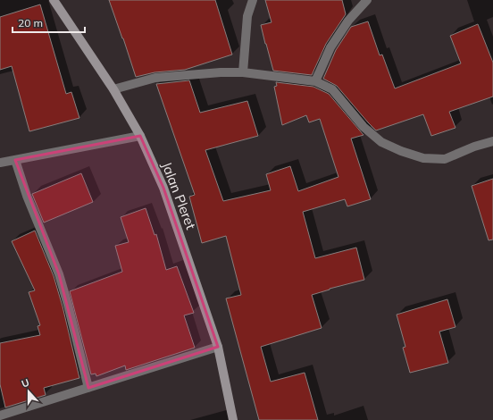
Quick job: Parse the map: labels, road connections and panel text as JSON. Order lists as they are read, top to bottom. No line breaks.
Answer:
{"streets":{"main road":["Jalan Pleret"]},"scale_bar":"20 m","north":"top"}
